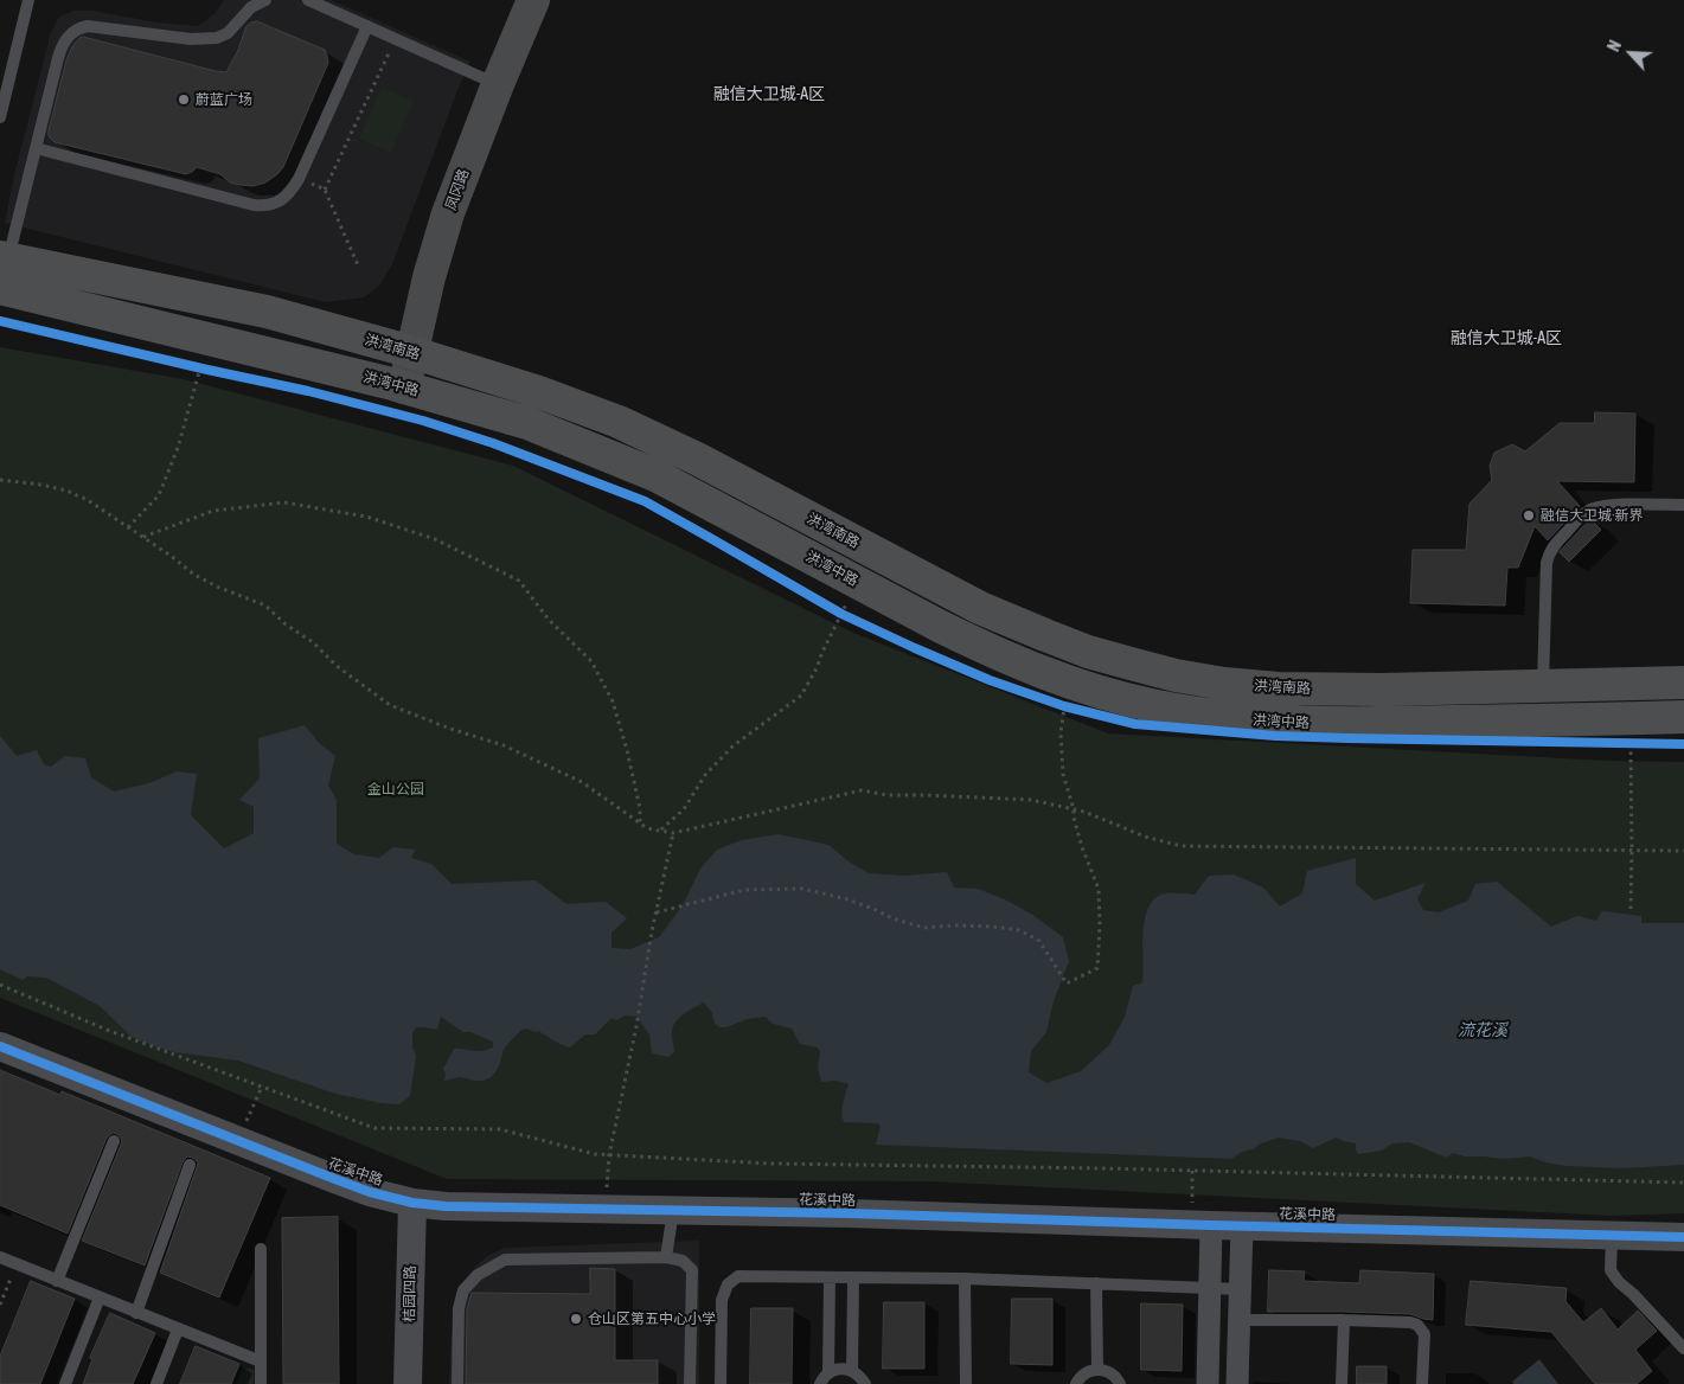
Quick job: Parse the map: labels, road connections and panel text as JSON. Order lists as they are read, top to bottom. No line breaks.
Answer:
{"streets":{"main road":["凤冈路","洪湾南路","洪湾中路"],"street":["花溪中路","桔园四路"]},"crossings":[["凤冈路","洪湾南路"],["凤冈路","洪湾中路"],["洪湾南路","洪湾中路"],["花溪中路","桔园四路"]],"districts":["融信大卫城-A区","融信大卫城-A区"],"water":["流花溪"],"parks":["金山公园"],"places":["蔚蓝广场","融信大卫城·新界","仓山区第五中心小学"],"north":"top left"}
